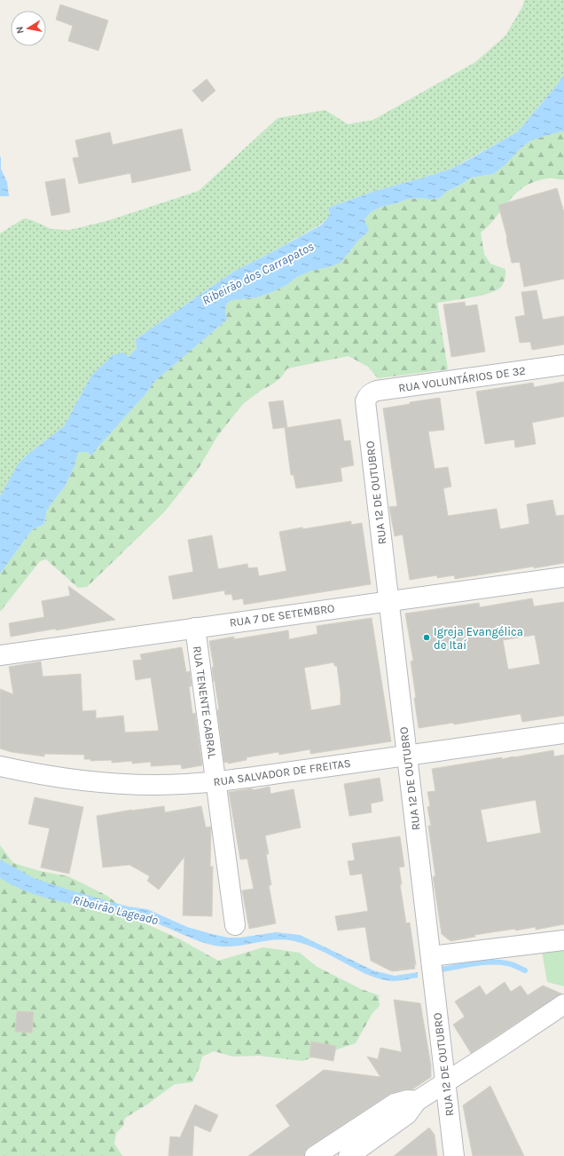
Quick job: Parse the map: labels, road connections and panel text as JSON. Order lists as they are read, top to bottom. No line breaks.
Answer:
{"streets":{"street":["RUA VOLUNTÁRIOS DE 32","RUA 12 DE OUTUBRO","RUA 7 DE SETEMBRO","RUA TENENTE CABRAL","RUA SALVADOR DE FREITAS"]},"crossings":[["RUA VOLUNTÁRIOS DE 32","RUA 12 DE OUTUBRO"],["RUA 12 DE OUTUBRO","RUA 7 DE SETEMBRO"],["RUA 12 DE OUTUBRO","RUA SALVADOR DE FREITAS"],["RUA 7 DE SETEMBRO","RUA TENENTE CABRAL"],["RUA TENENTE CABRAL","RUA SALVADOR DE FREITAS"]],"water":["Ribeirão dos Carrapatos","Ribeirão Lageado"],"places":["Igreja Evangélica de Itaí"],"north":"left"}
